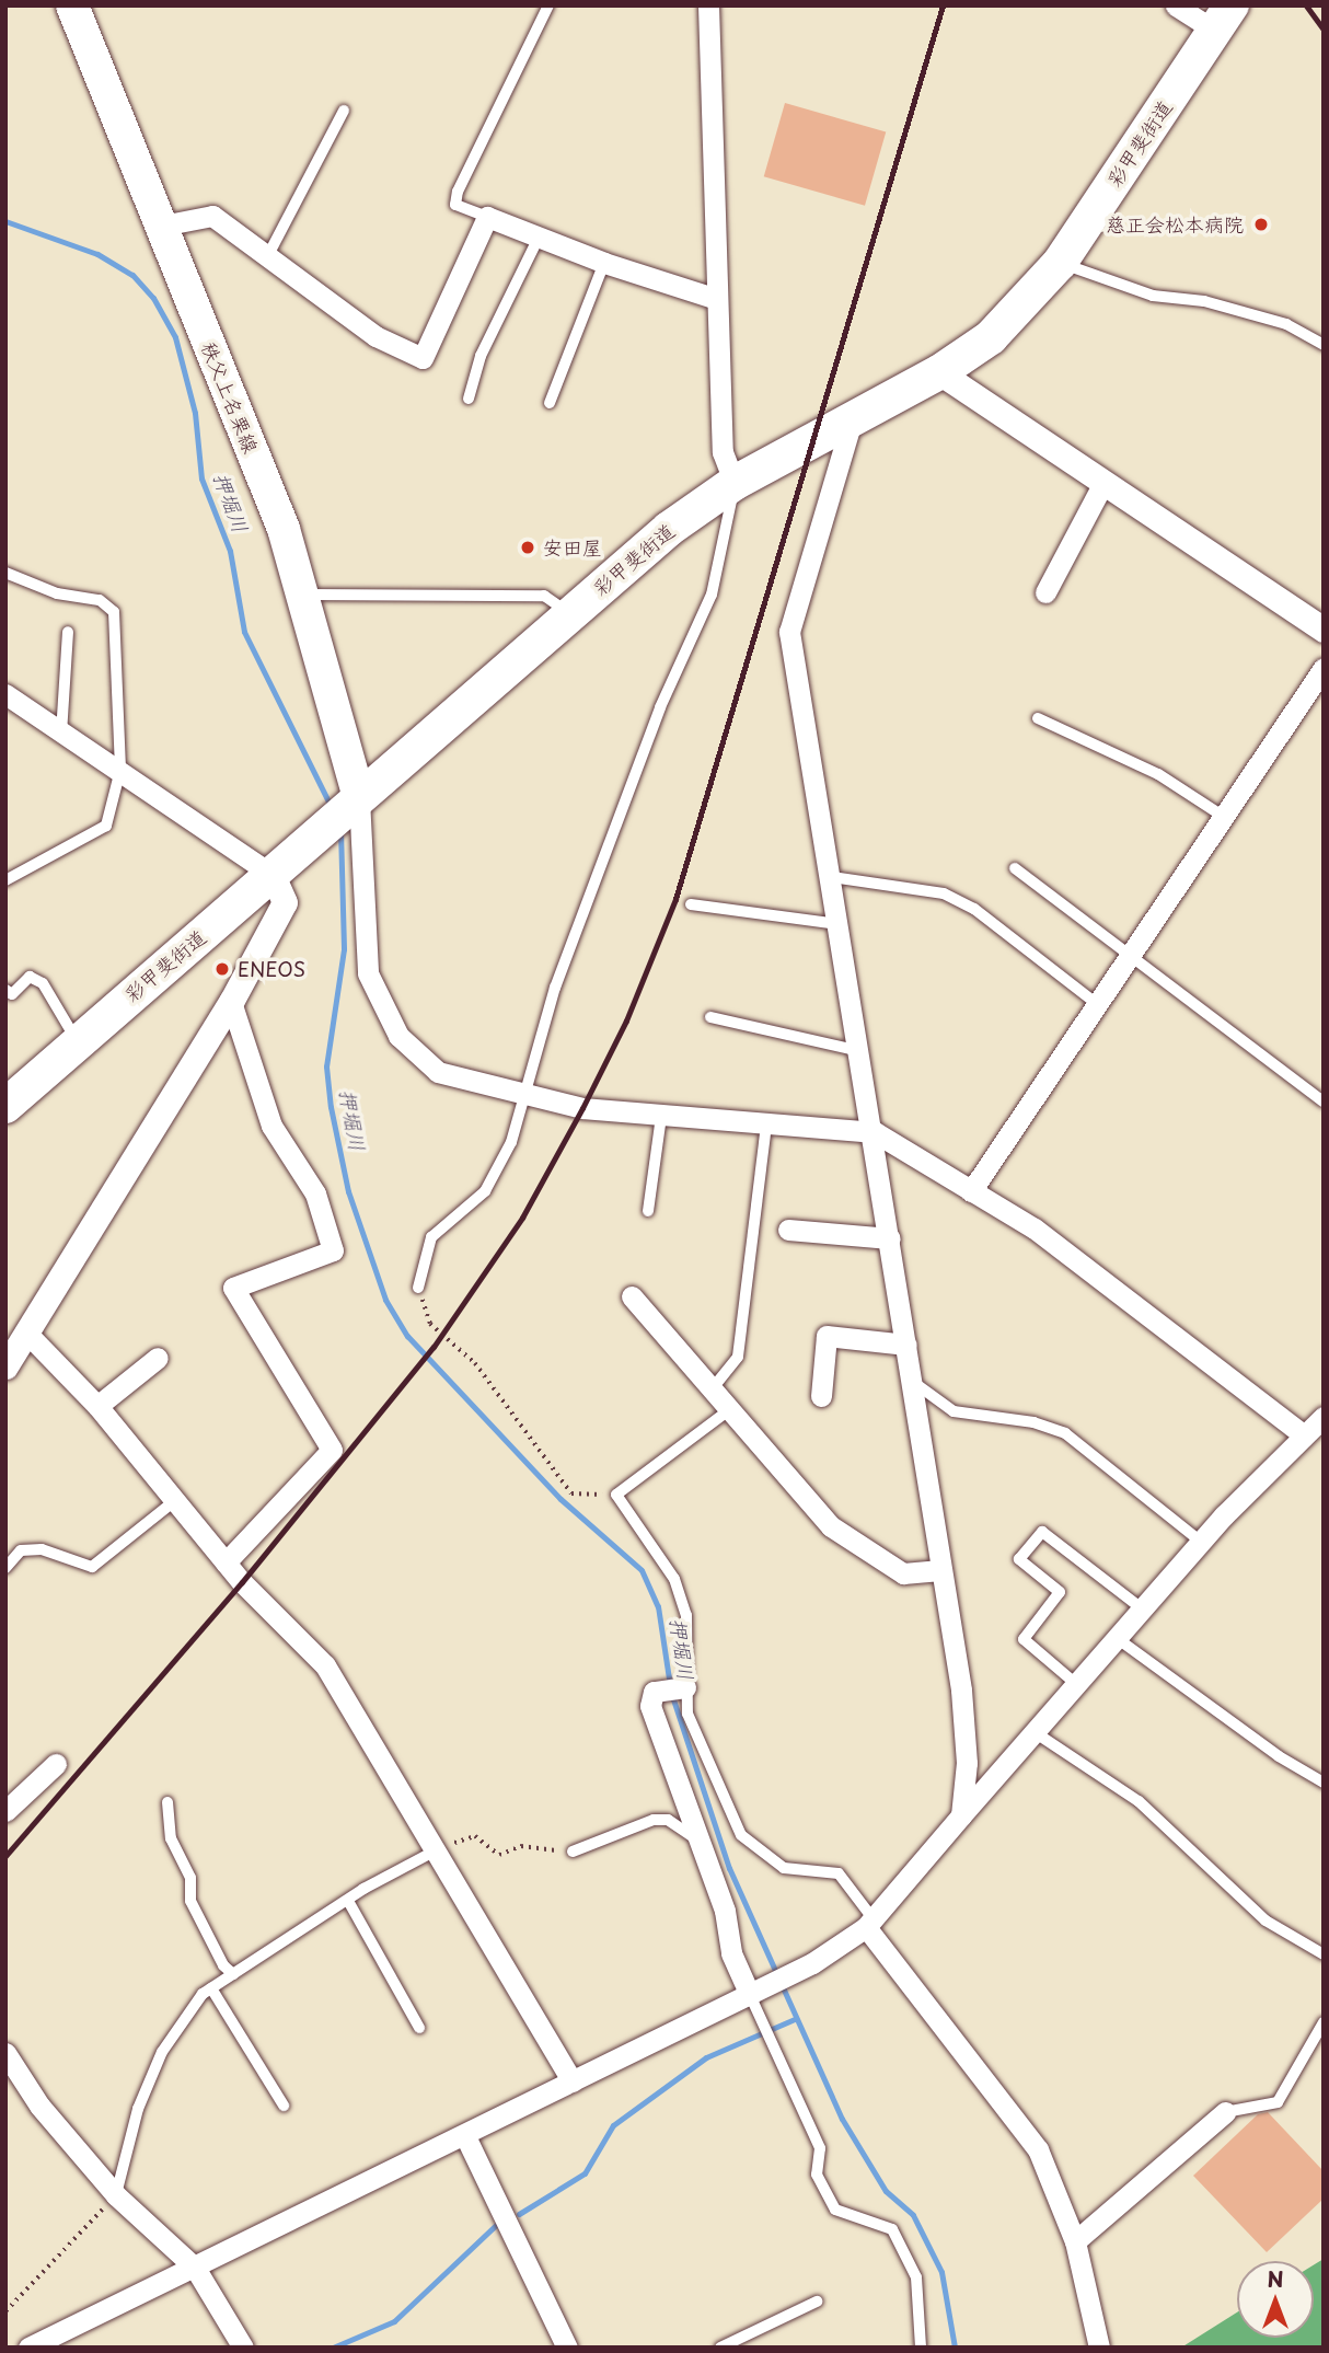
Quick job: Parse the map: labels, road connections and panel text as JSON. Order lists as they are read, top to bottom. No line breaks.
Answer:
{"streets":{"highway":["彩甲斐街道"],"main road":["秩父上名栗線"]},"crossings":[["彩甲斐街道","秩父上名栗線"]],"water":["押堀川"],"places":["慈正会松本病院","安田屋","ENEOS"],"north":"top"}
